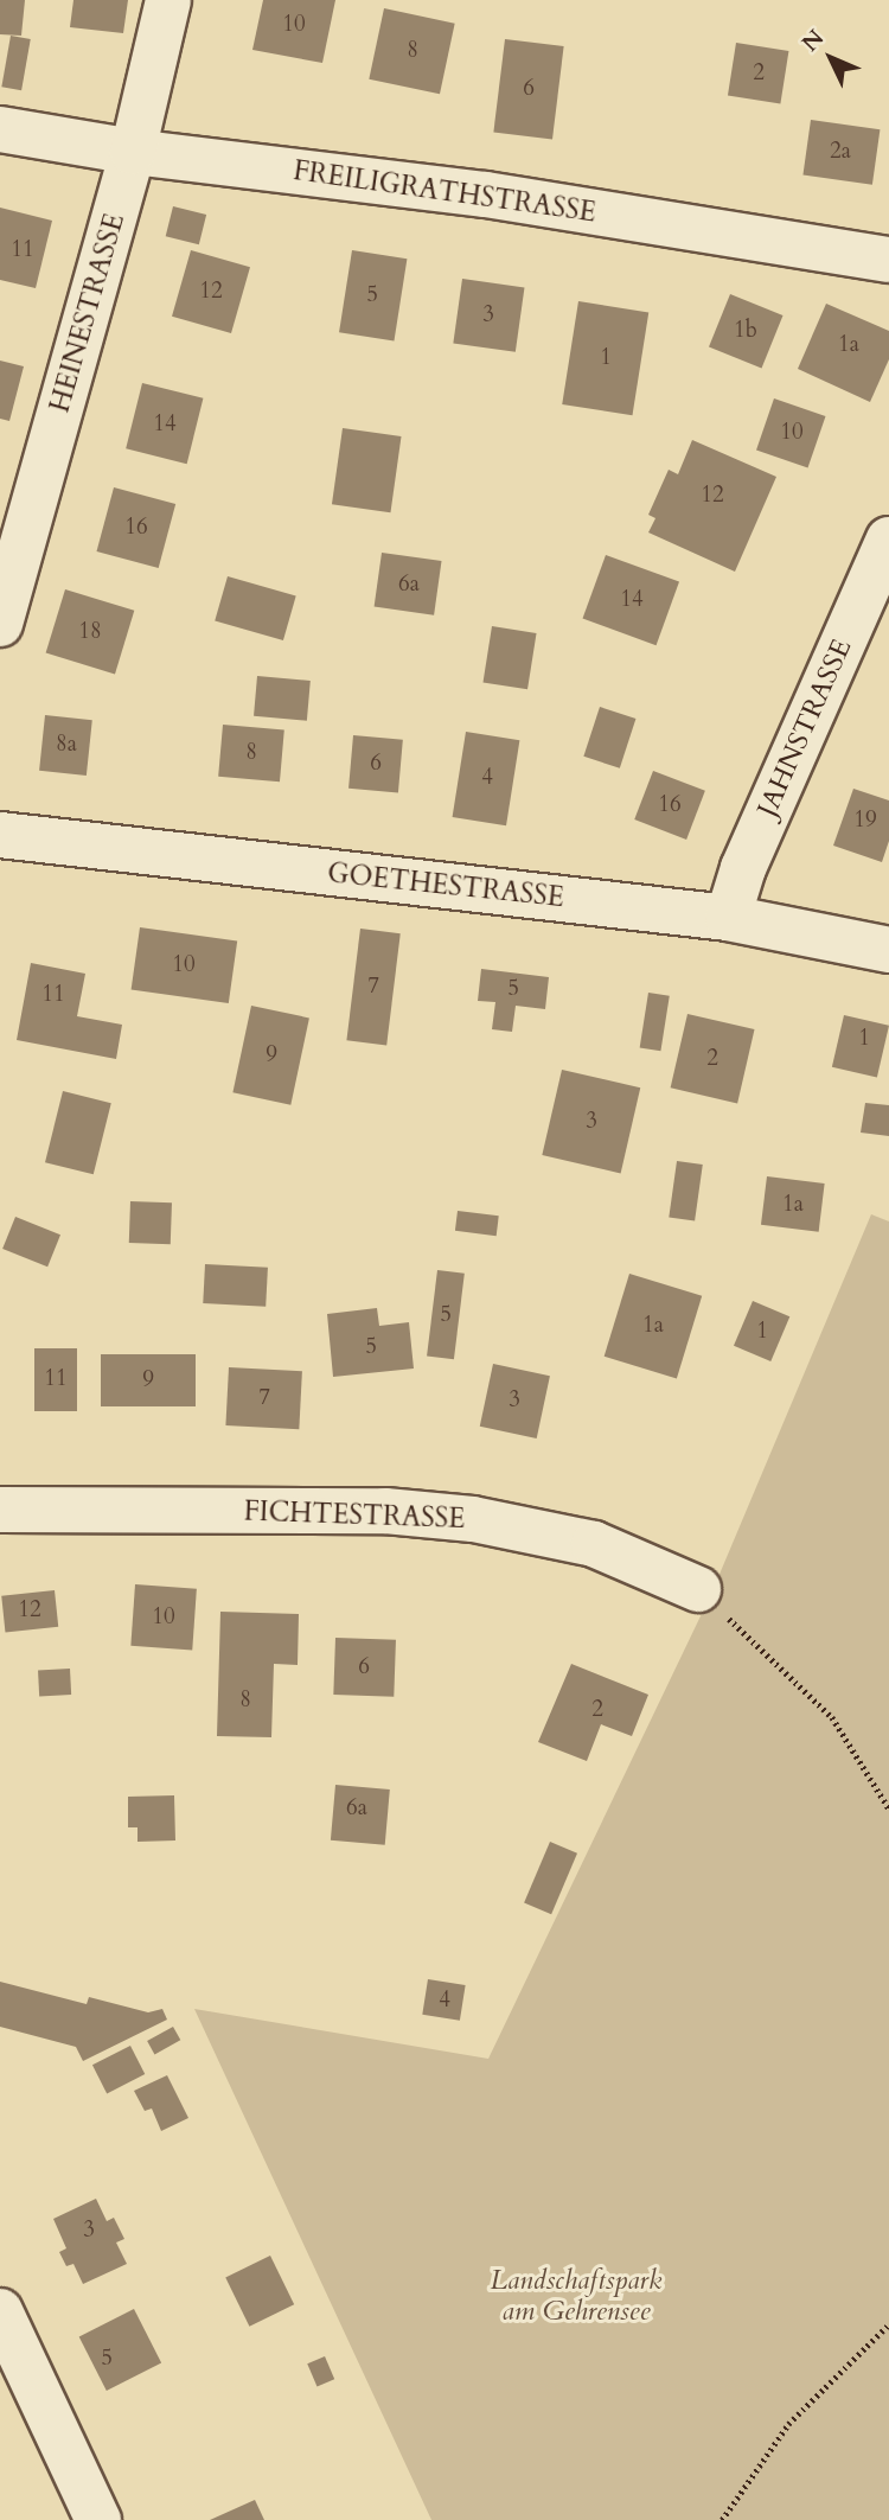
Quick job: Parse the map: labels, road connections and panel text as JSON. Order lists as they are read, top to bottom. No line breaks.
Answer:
{"streets":{"street":["FREILIGRATHSTRASSE","HEINESTRASSE","JAHNSTRASSE","GOETHESTRASSE","FICHTESTRASSE"]},"crossings":[["FREILIGRATHSTRASSE","HEINESTRASSE"],["JAHNSTRASSE","GOETHESTRASSE"]],"parks":["Landschaftspark am Gehrensee"],"house_numbers":["10","8","2","6","2a","11","12","5","3","1b","1a","1","14","10","12","16","6a","14","18","8a","8","6","4","16","19","10","7","5","11","1","9","2","3","1a","5","1a","1","5","11","9","7","3","12","10","6","8","2","6a","4","3","5"],"north":"top left"}
